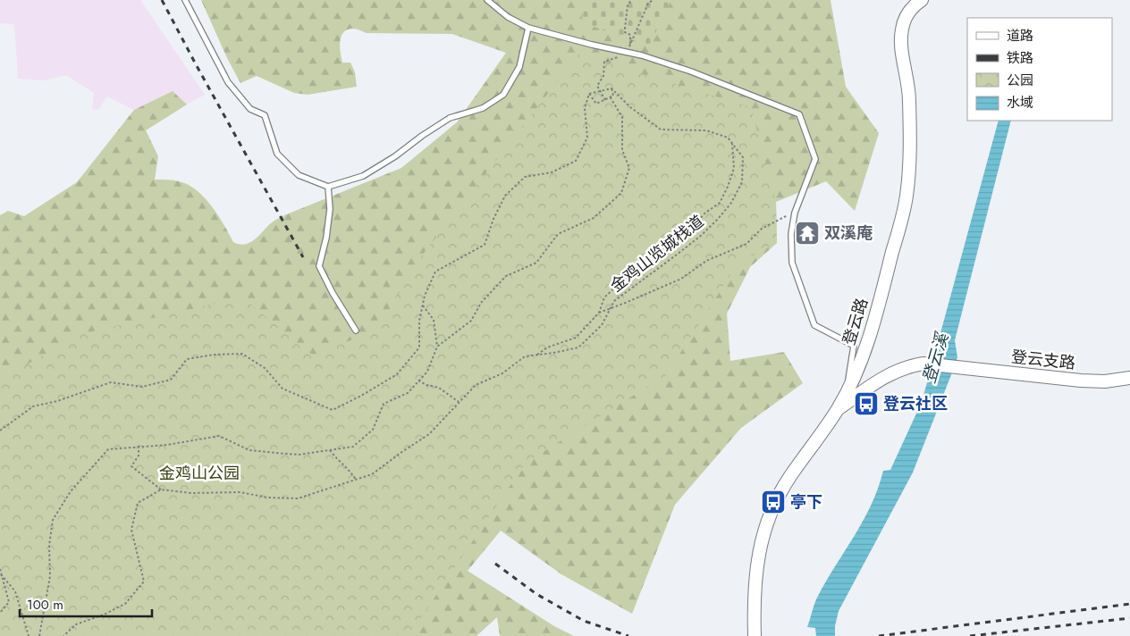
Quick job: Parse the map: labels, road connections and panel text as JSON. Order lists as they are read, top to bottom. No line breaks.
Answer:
{"streets":{"street":["登云路","登云支路"],"path":["金鸡山览城栈道"]},"crossings":[["登云路","登云支路"]],"water":["登云溪"],"parks":["金鸡山公园"],"places":{"temple":["双溪庵"],"bus stop":["登云社区","亭下"]},"legend":["道路","铁路","公园","水域"],"scale_bar":"100 m"}
